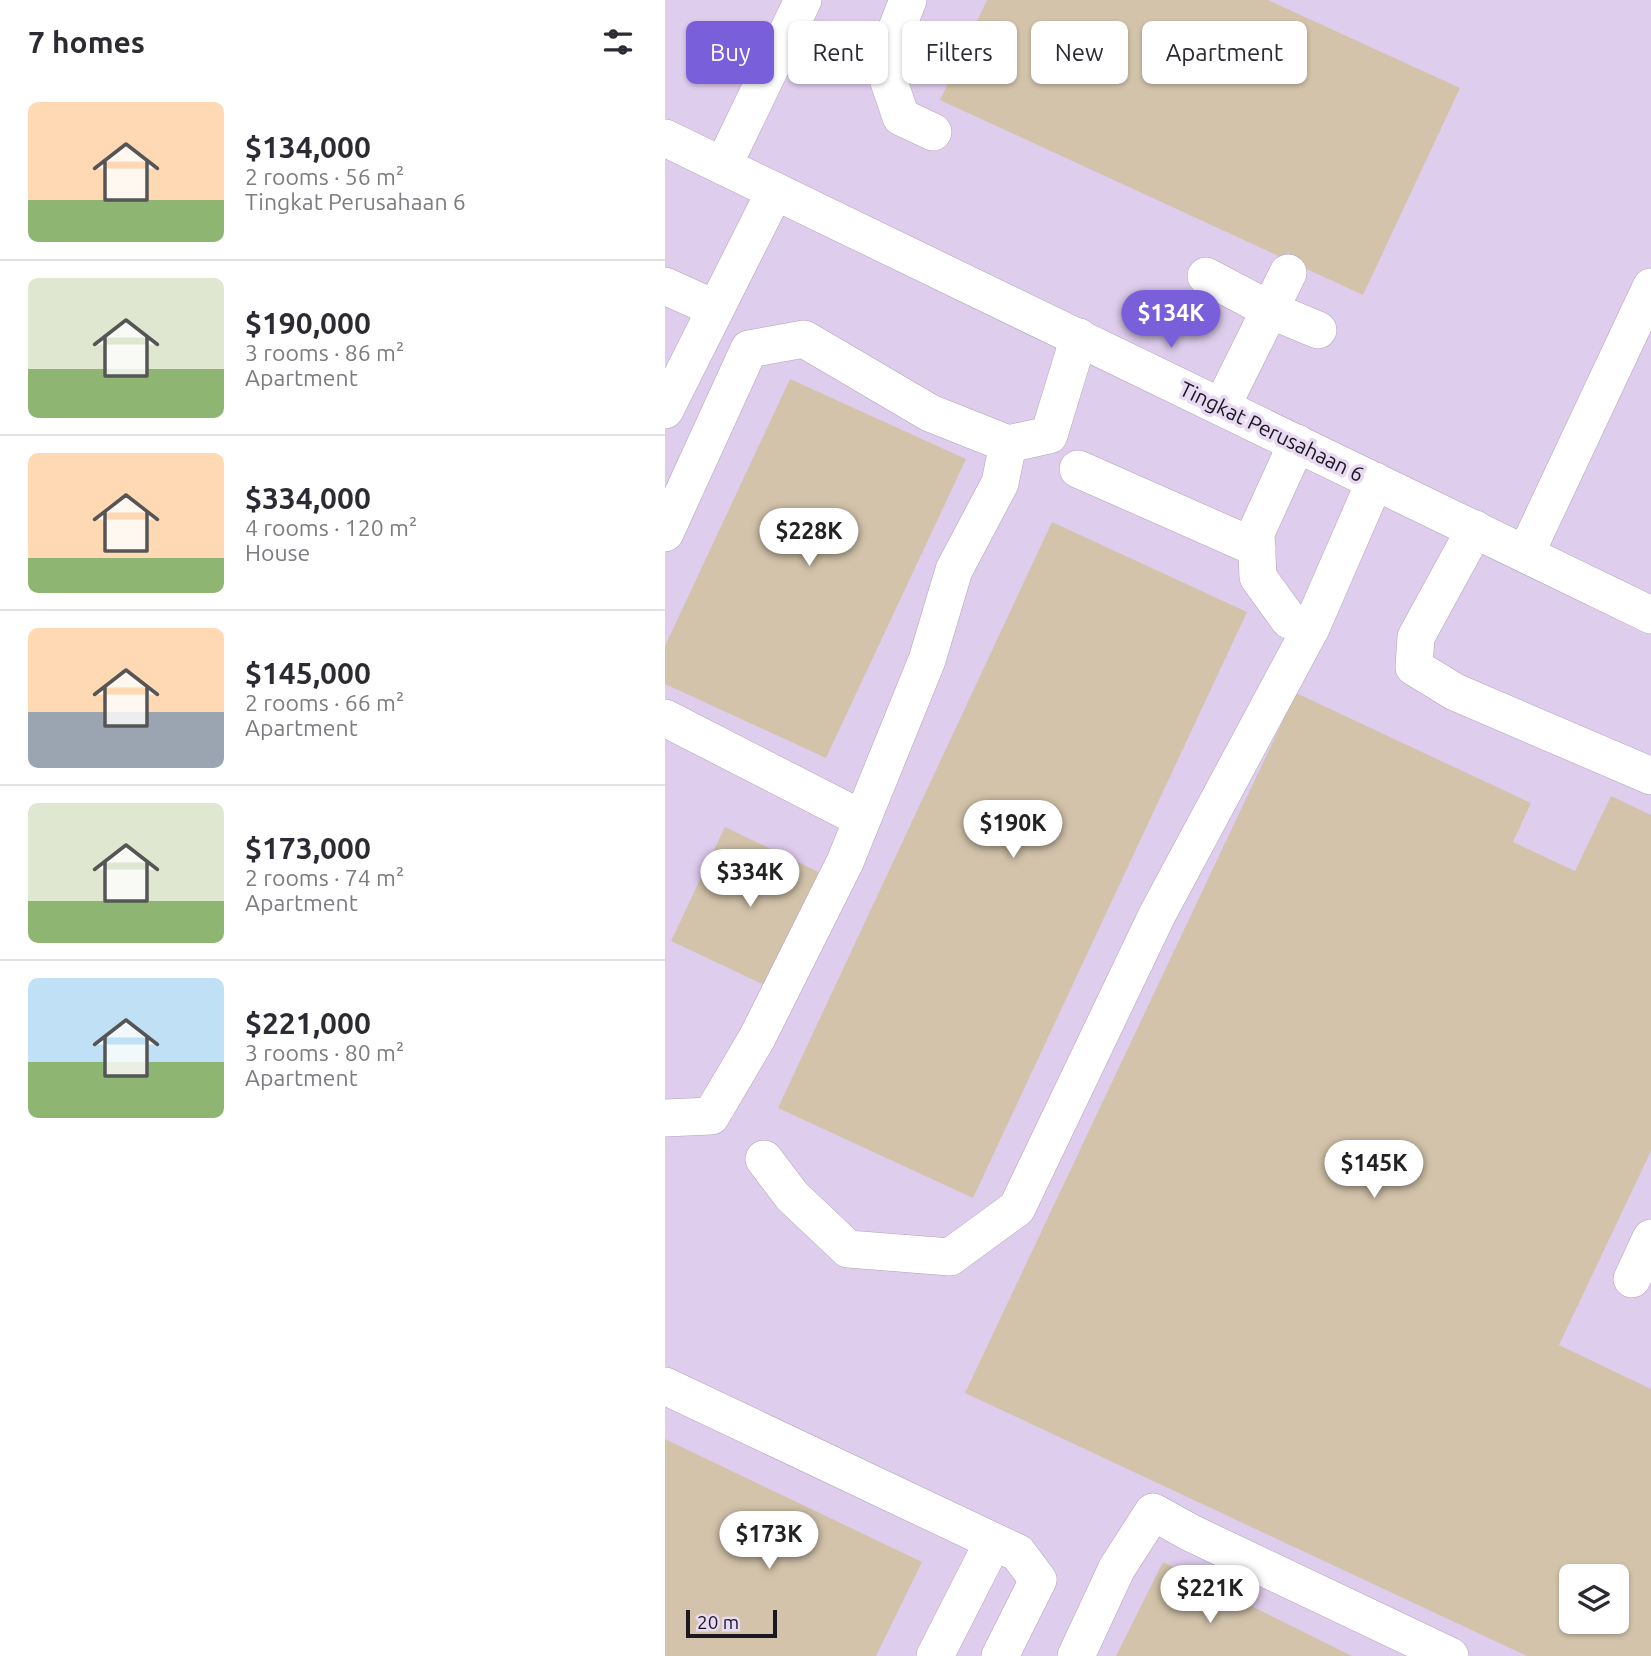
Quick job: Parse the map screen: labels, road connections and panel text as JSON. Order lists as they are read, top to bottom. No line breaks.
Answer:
{"streets":{"street":["Tingkat Perusahaan 6"]},"scale_bar":"20 m","page":{"heading":"7 homes","chip":["Buy","Rent","Filters","New","Apartment"],"list":[{"name":"$134,000","note":"2 rooms · 56 m² · Tingkat Perusahaan 6"},{"name":"$190,000","note":"3 rooms · 86 m² · Apartment"},{"name":"$334,000","note":"4 rooms · 120 m² · House"},{"name":"$145,000","note":"2 rooms · 66 m² · Apartment"},{"name":"$173,000","note":"2 rooms · 74 m² · Apartment"},{"name":"$221,000","note":"3 rooms · 80 m² · Apartment"}],"price":["$134K","$228K","$190K","$334K","$145K","$173K","$221K"],"scale":"20 m"}}
